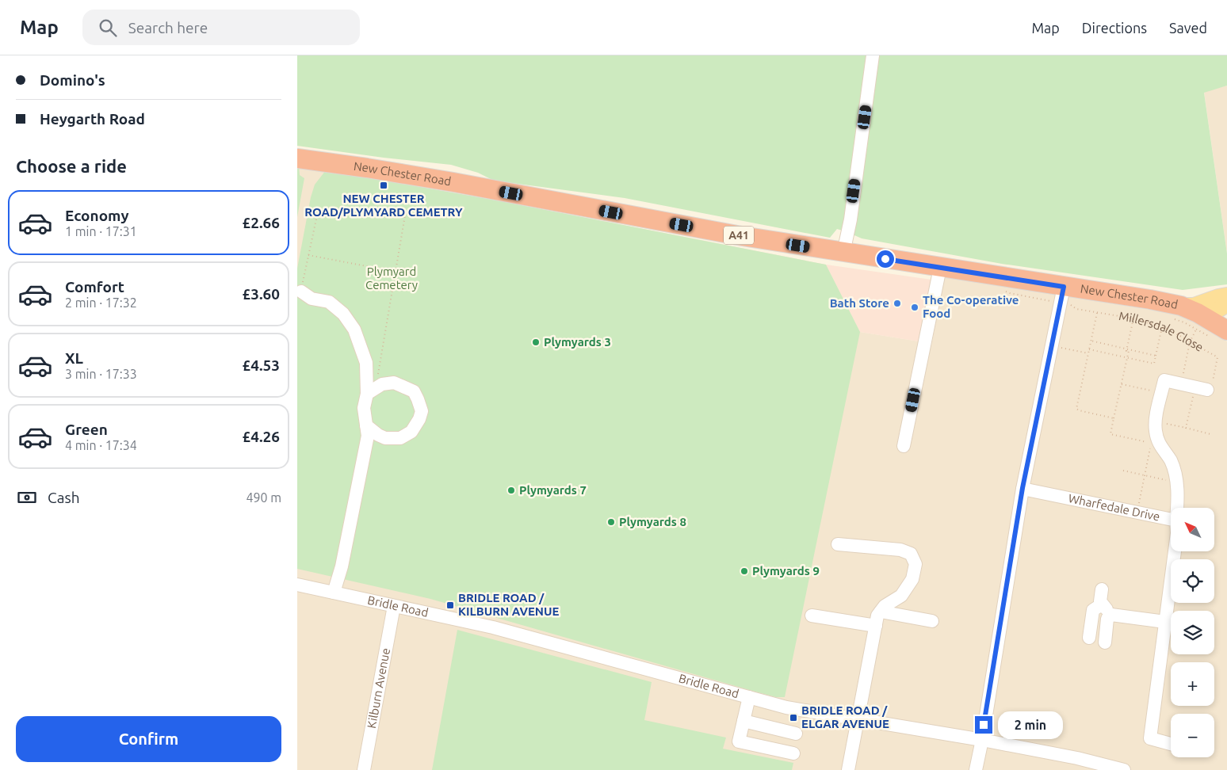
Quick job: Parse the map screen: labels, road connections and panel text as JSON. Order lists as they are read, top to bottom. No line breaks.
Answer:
{"streets":{"highway":["New Chester Road","A41"],"street":["Wharfedale Drive","Bridle Road","Kilburn Avenue"],"path":["Millersdale Close"]},"crossings":[["New Chester Road","Millersdale Close"],["Bridle Road","Kilburn Avenue"]],"parks":["Plymyard Cemetery"],"places":{"transit":["NEW CHESTER ROAD/PLYMYARD CEMETRY","BRIDLE ROAD / KILBURN AVENUE","BRIDLE ROAD / ELGAR AVENUE"],"other":["Bath Store","The Co-operative Food","Plymyards 3","Plymyards 7","Plymyards 8","Plymyards 9"]},"north":"top left","page":{"header":"Map","search":"Search here","nav":["Map","Directions","Saved"],"banner":["Domino's","Heygarth Road"],"heading":"Choose a ride","list":[{"name":"Economy","note":"1 min · 17:31","value":"£2.66"},{"name":"Comfort","note":"2 min · 17:32","value":"£3.60"},{"name":"XL","note":"3 min · 17:33","value":"£4.53"},{"name":"Green","note":"4 min · 17:34","value":"£4.26"}],"pay":["Cash","490 m"],"map_buttons":["+","−"],"buttons":"Confirm","bubble":"2 min"}}
